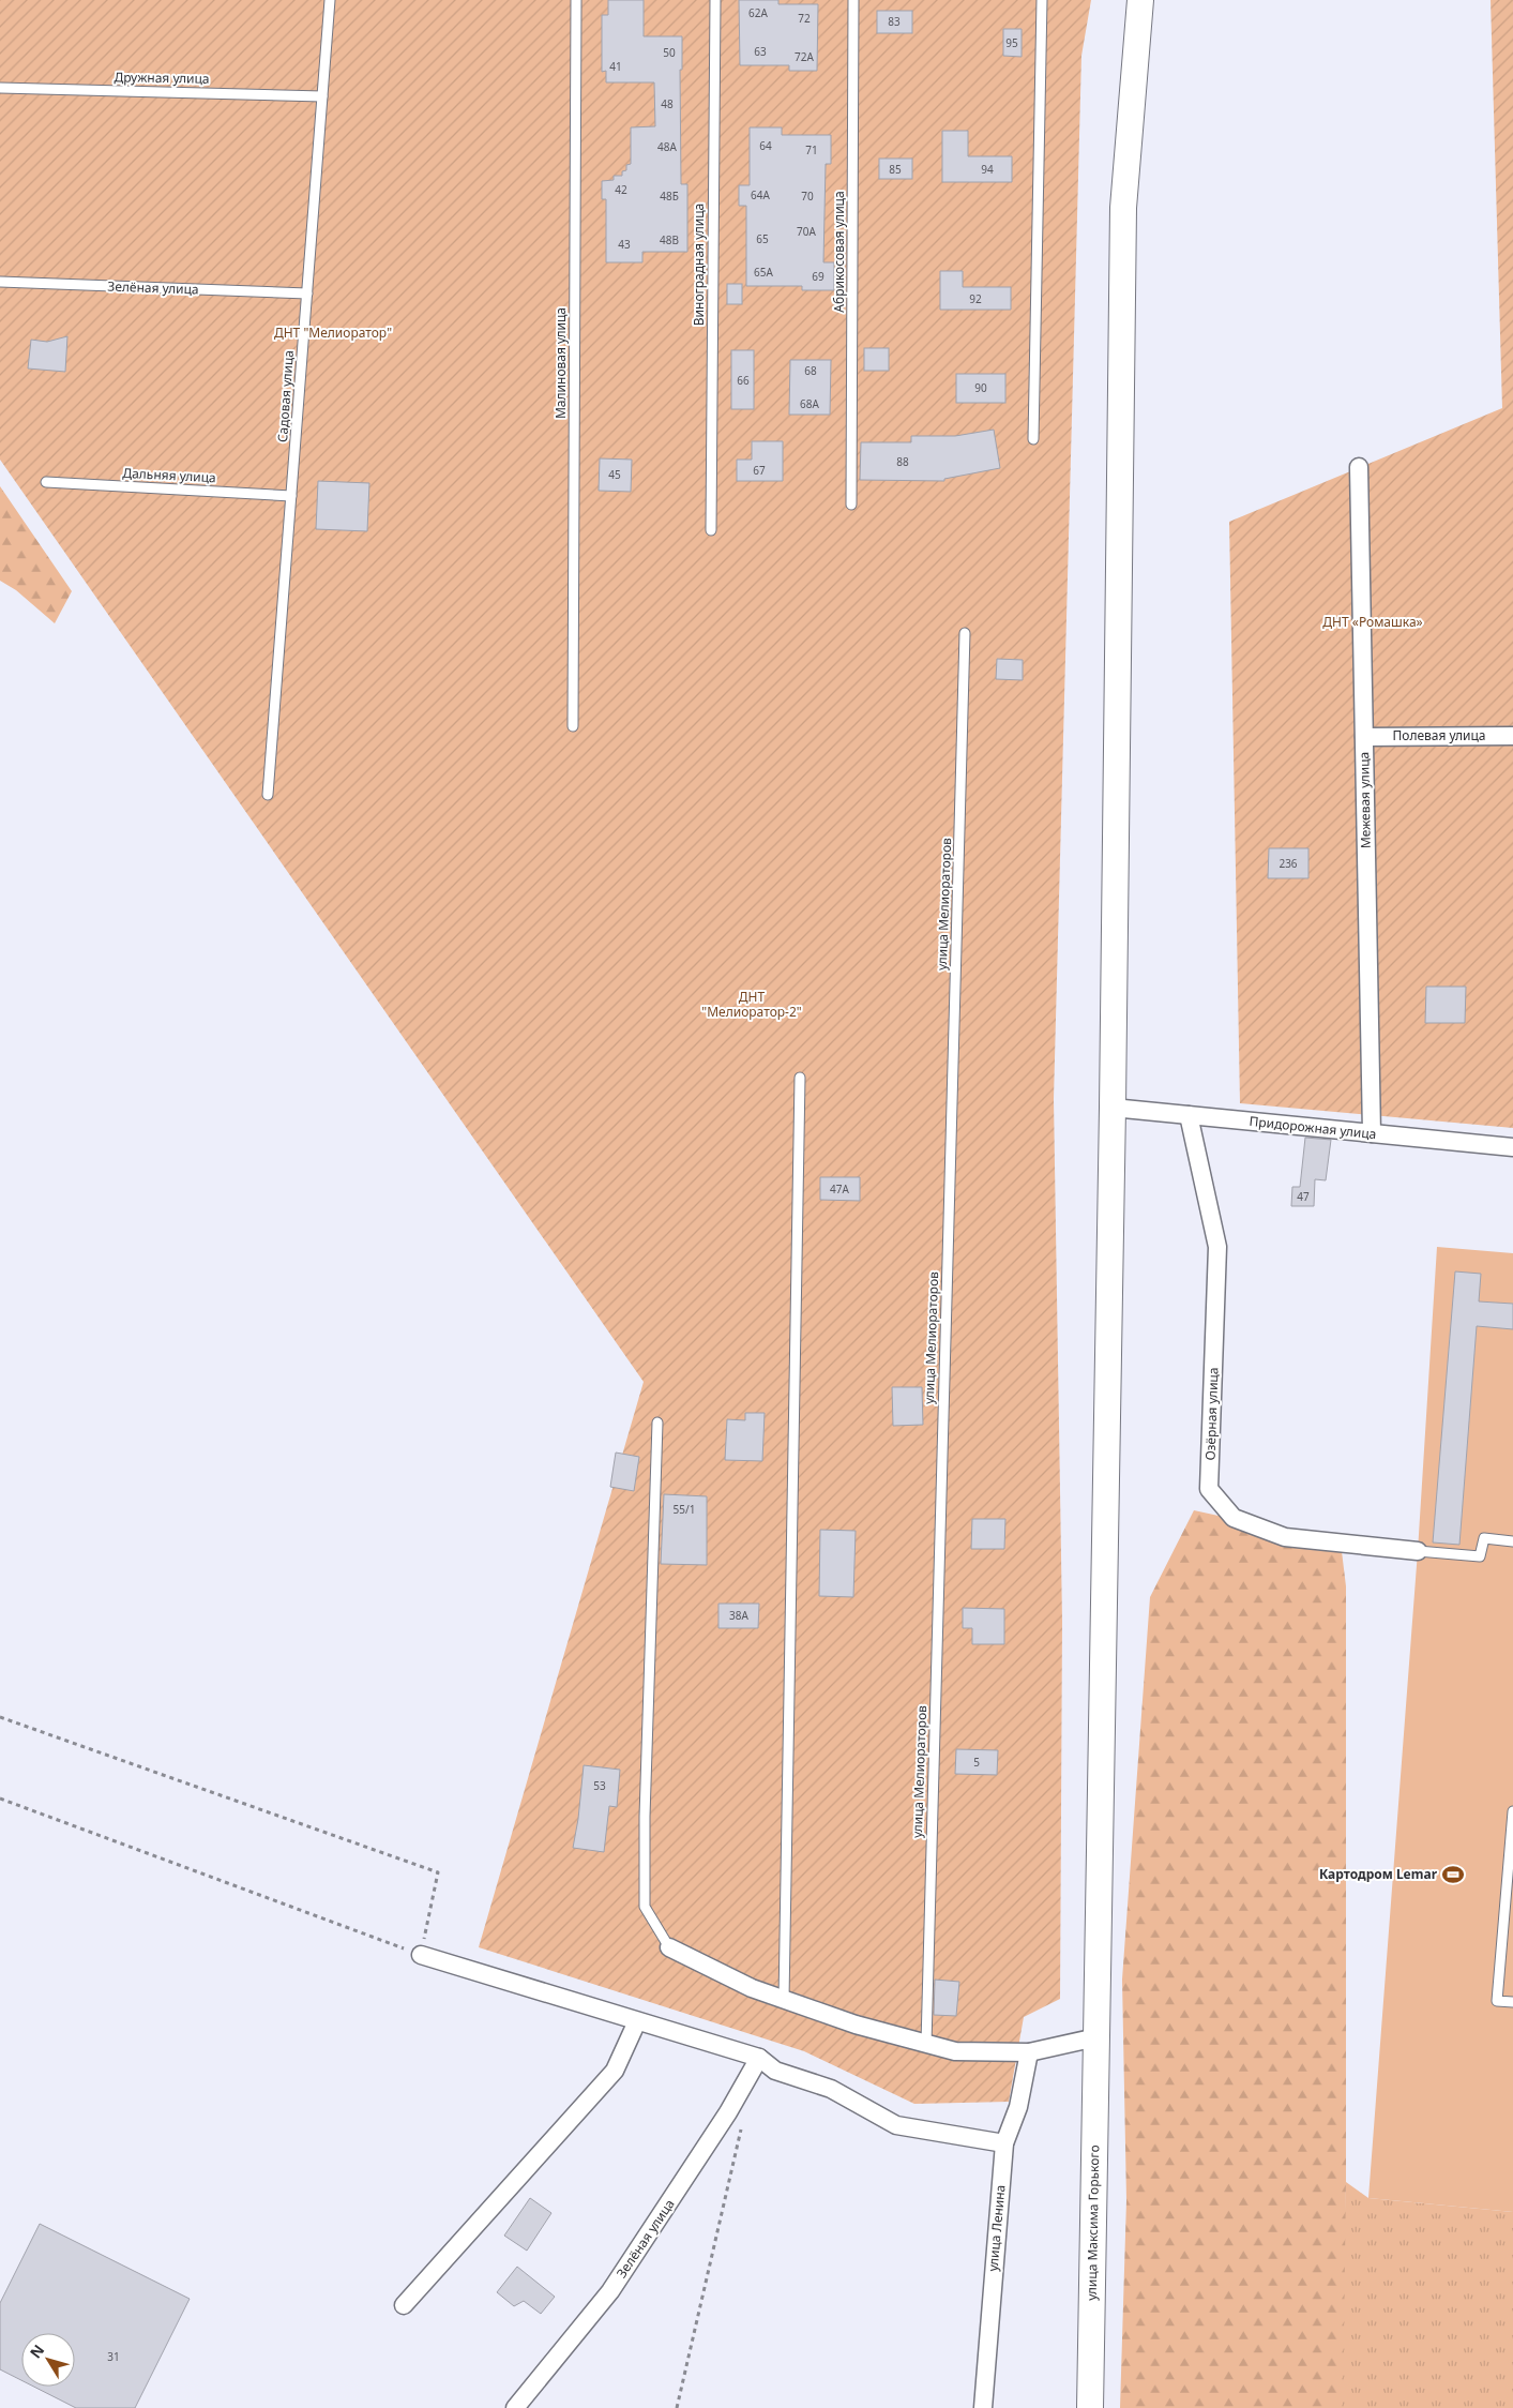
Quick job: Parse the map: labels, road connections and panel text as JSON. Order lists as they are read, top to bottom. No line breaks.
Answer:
{"streets":{"main road":["улица Максима Горького"],"street":["Зелёная улица","Полевая улица","Межевая улица","Придорожная улица","Озёрная улица","улица Ленина"],"lane":["Дружная улица","Абрикосовая улица","Виноградная улица","Малиновая улица","Садовая улица","Дальняя улица","улица Мелиораторов"]},"crossings":[["Дружная улица","Садовая улица"],["Зелёная улица","Садовая улица"],["Садовая улица","Дальняя улица"],["Полевая улица","Межевая улица"],["Межевая улица","Придорожная улица"],["Придорожная улица","Озёрная улица"],["Придорожная улица","улица Максима Горького"]],"parks":["ДНТ \"Мелиоратор\"","ДНТ «Ромашка»","ДНТ \"Мелиоратор-2\""],"places":{"sports":["Картодром Lemar"]},"house_numbers":["62А","72","83","95","63","50","72А","41","48","64","48А","71","85","94","42","64А","48Б","70","70А","65","48В","43","65А","69","92","68","66","90","68А","88","67","45","236","47А","47","55/1","38А","5","53","31"],"north":"top left"}
